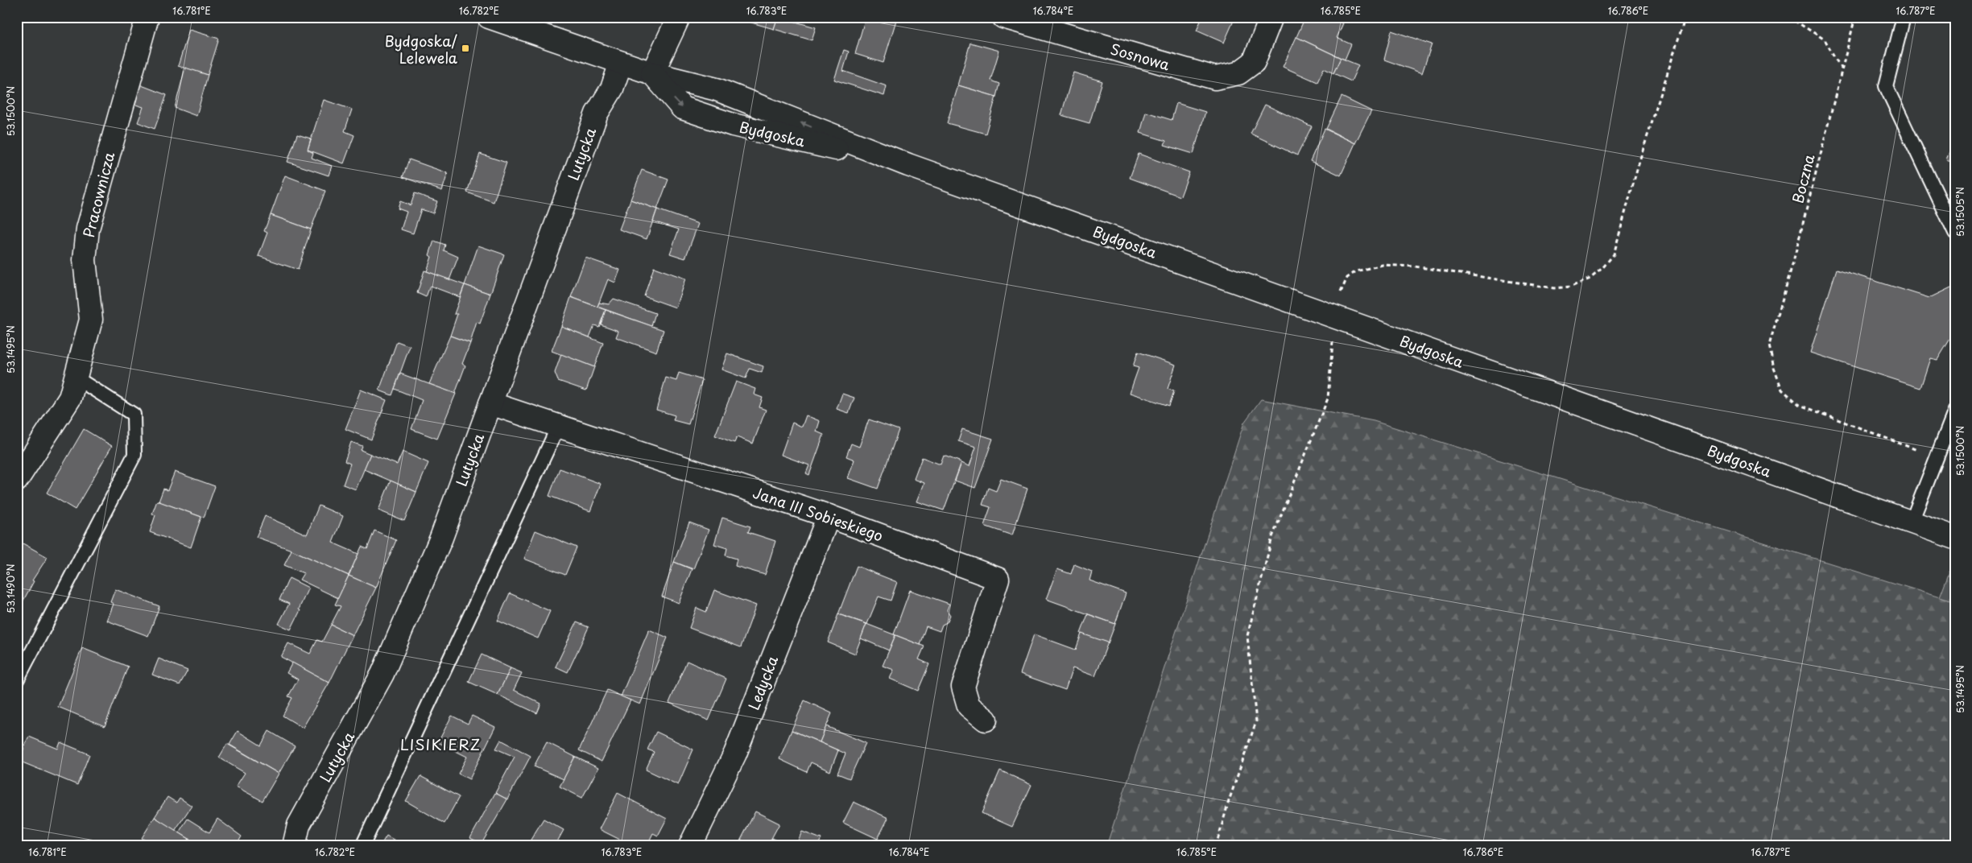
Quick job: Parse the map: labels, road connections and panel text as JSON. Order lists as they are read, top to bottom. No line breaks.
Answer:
{"streets":{"street":["Sosnowa","Bydgoska","Lutycka","Pracownicza","Jana III Sobieskiego","Ledycka"],"path":["Boczna"]},"crossings":[["Bydgoska","Lutycka"],["Lutycka","Jana III Sobieskiego"],["Jana III Sobieskiego","Ledycka"]],"districts":["LISIKIERZ"],"places":{"transit":["Bydgoska/ Lelewela"]},"coordinates":["16.781°E","16.782°E","16.783°E","16.784°E","16.785°E","16.786°E","16.787°E","53.1500°N","53.1505°N","53.1495°N","53.1490°N"]}
